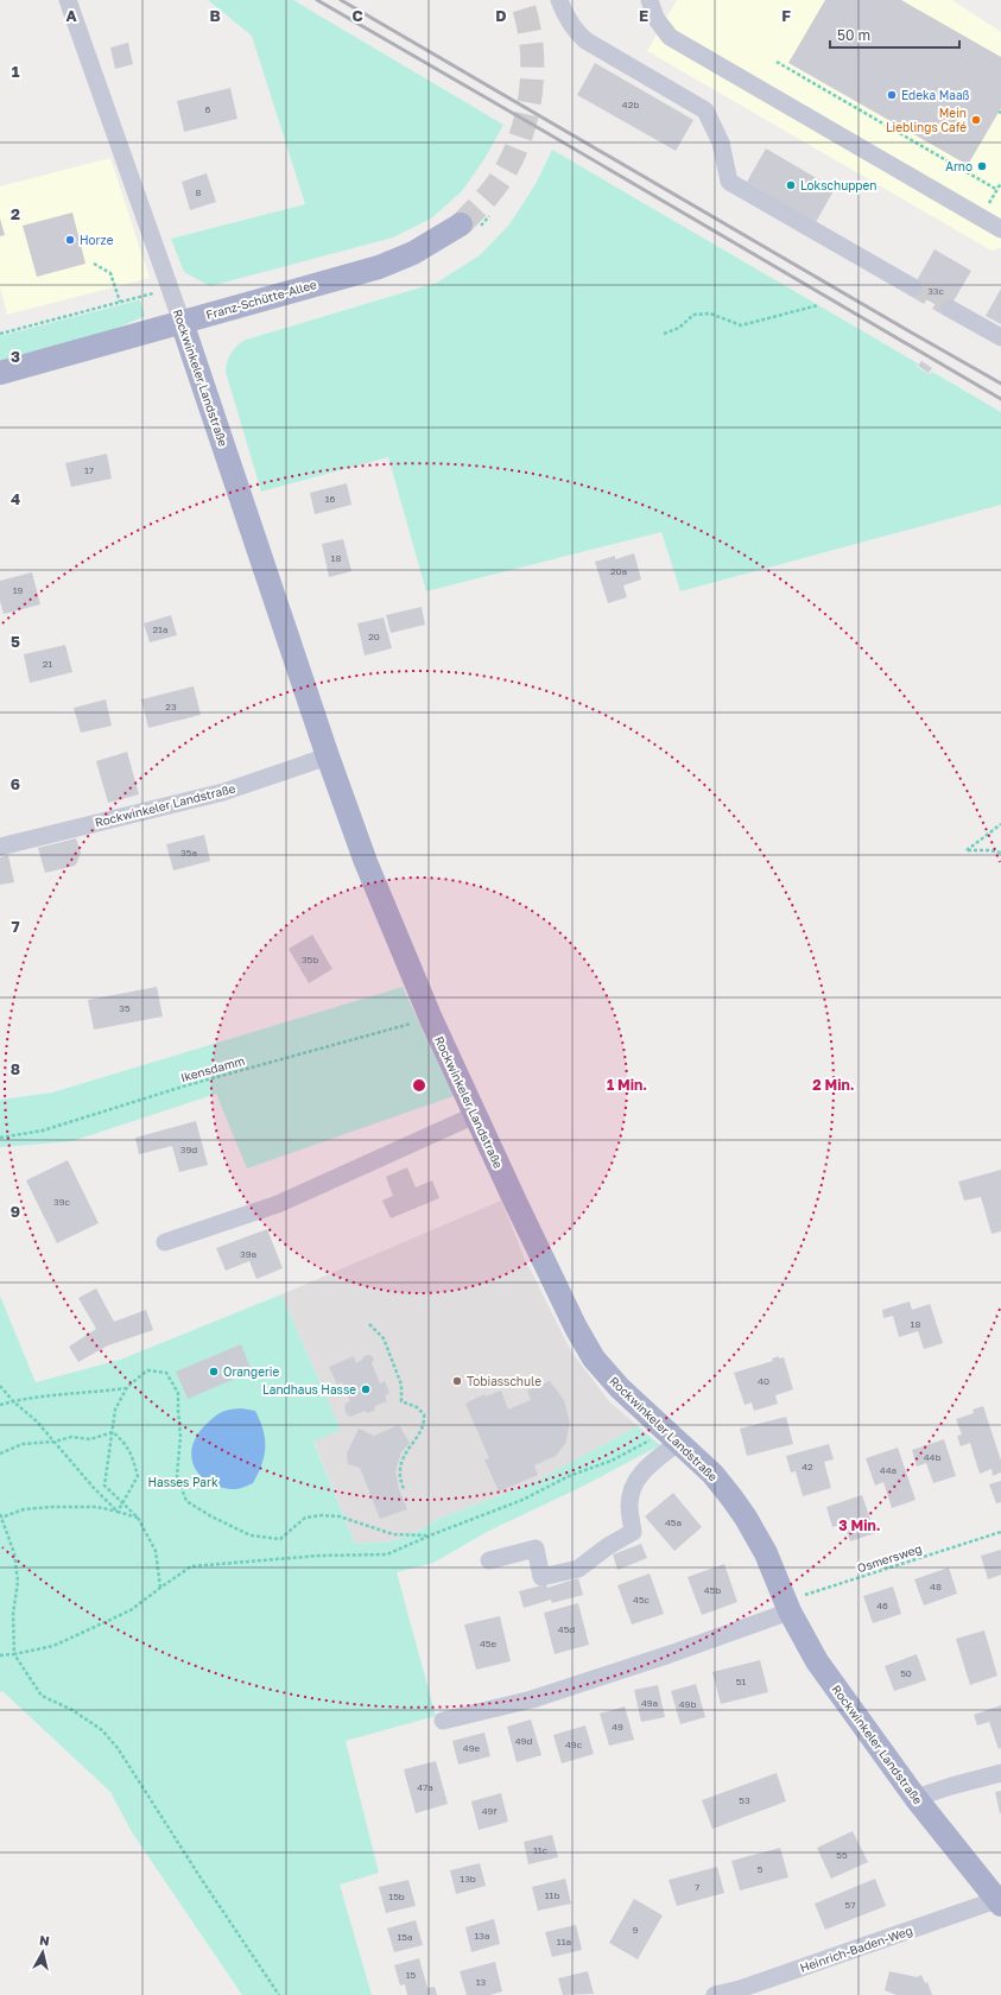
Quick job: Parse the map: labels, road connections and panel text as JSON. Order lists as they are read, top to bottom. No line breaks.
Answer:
{"streets":{"main road":["Franz-Schütte-Allee","Rockwinkeler Landstraße"],"street":["Heinrich-Baden-Weg"],"path":["Ikensdamm","Osmersweg"]},"crossings":[["Franz-Schütte-Allee","Rockwinkeler Landstraße"],["Rockwinkeler Landstraße","Ikensdamm"],["Rockwinkeler Landstraße","Osmersweg"],["Rockwinkeler Landstraße","Heinrich-Baden-Weg"]],"parks":["Hasses Park"],"places":["Edeka Maaß","Mein Lieblings Café","Arno","Lokschuppen","Horze","Orangerie","Tobiasschule","Landhaus Hasse"],"house_numbers":["42b","6","8","33c","17","16","18","20a","19","21a","20","21","23","35a","35b","35","39d","39c","39a","18","40","44b","42","44a","45a","48","45b","45c","46","45d","45e","50","51","49a","49b","49","49d","49c","49e","47a","53","49f","11c","55","5","13b","7","11b","15b","57","9","13a","15a","11a","15","13"],"scale_bar":"50 m","north":"top","grid":{"columns":["A","B","C","D","E","F"],"rows":["1","2","3","4","5","6","7","8","9"]},"rings":["1 Min.","2 Min.","3 Min."]}
